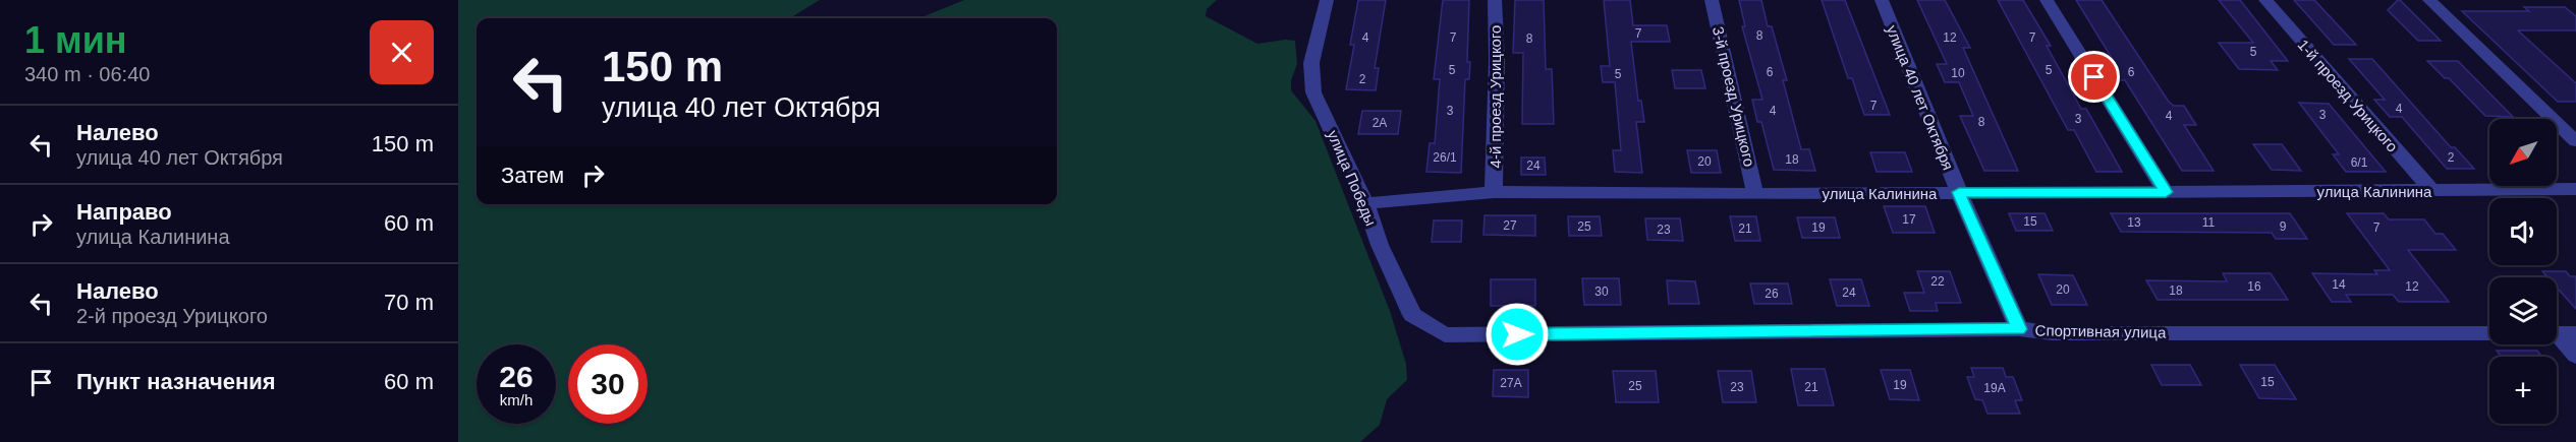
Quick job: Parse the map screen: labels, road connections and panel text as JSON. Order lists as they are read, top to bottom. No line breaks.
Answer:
{"streets":{"street":["1-й проезд Урицкого","4-й проезд Урицкого","3-й проезд Урицкого","улица 40 лет Октября","улица Победы","улица Калинина","Спортивная улица"]},"crossings":[["1-й проезд Урицкого","улица Калинина"],["4-й проезд Урицкого","улица Калинина"],["3-й проезд Урицкого","улица Калинина"],["улица 40 лет Октября","улица Калинина"],["улица 40 лет Октября","Спортивная улица"],["улица Победы","улица Калинина"],["улица Победы","Спортивная улица"]],"house_numbers":["7","8","4","7","12","7","8","5","5","5","6","6","10","5","2","7","4","3","4","3","4","3","8","2А","26/1","2","18","20","6/1","24","17","15","13","11","27","25","9","19","7","21","23","22","14","16","12","20","18","30","24","26","15","27А","19","25","23","21","19А"],"north":"bottom left","page":{"heading":["1 мин","340 m · 06:40"],"turn":["150 m","улица 40 лет Октября"],"list":[{"name":"Налево","note":"улица 40 лет Октября","value":"150 m"},{"name":"Направо","note":"улица Калинина","value":"60 m"},{"name":"Налево","note":"2-й проезд Урицкого","value":"70 m"},{"name":"Пункт назначения","value":"60 m"}],"map_buttons":"+","then":"Затем","speed":"26 km/h","limit":"30"}}
